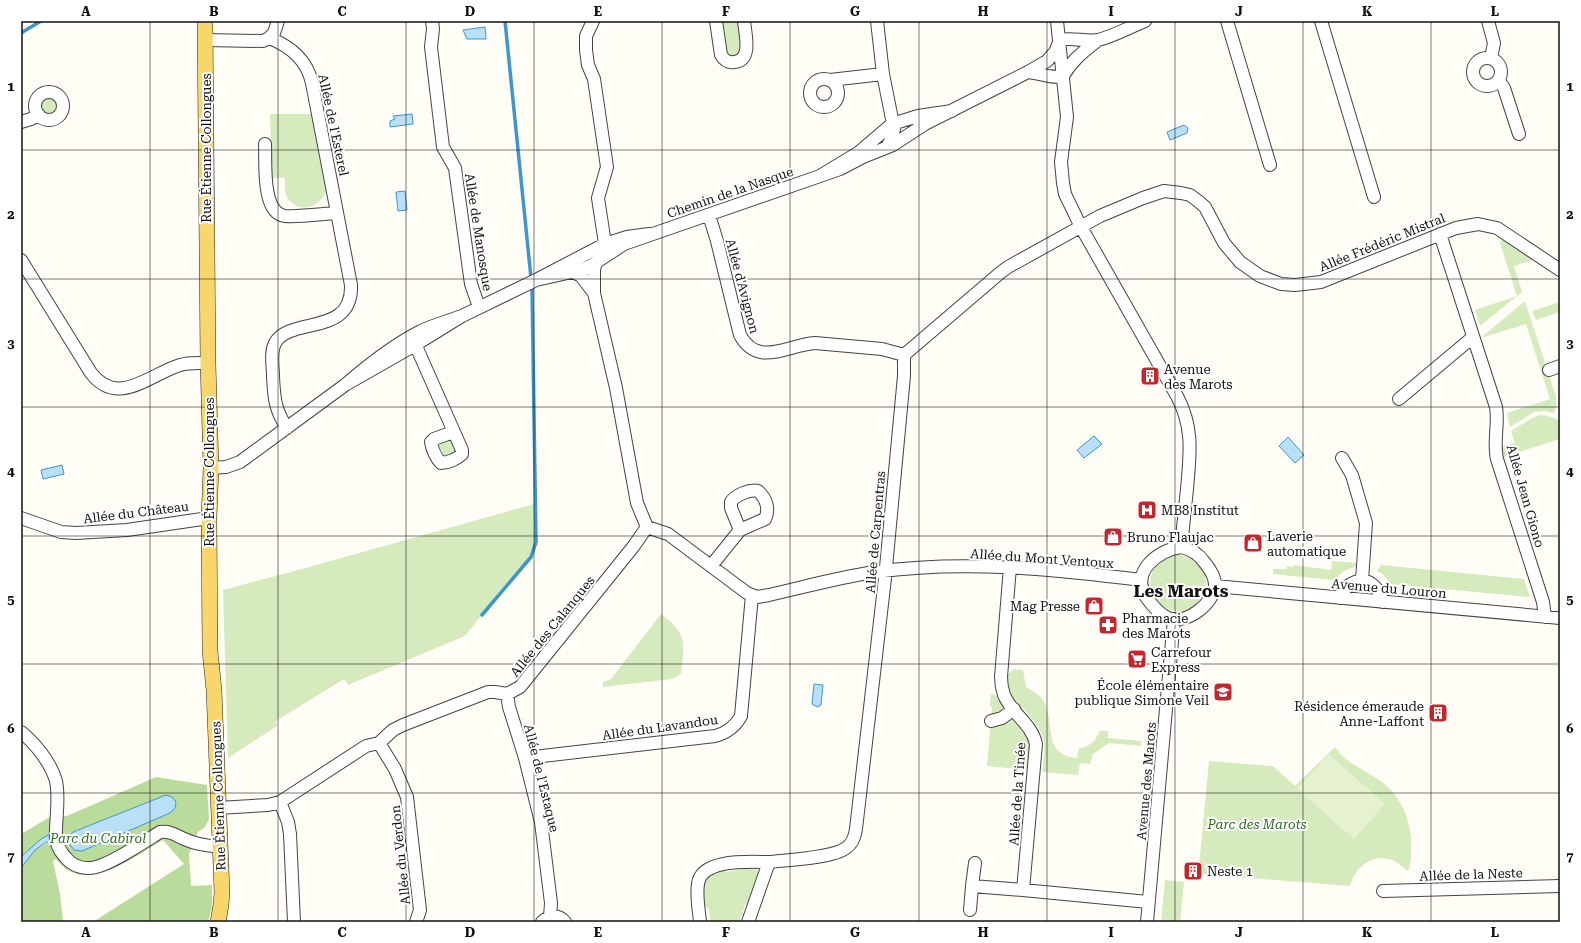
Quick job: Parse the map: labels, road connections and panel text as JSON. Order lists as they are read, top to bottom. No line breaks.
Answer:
{"streets":{"main road":["Rue Étienne Collongues"],"street":["Allée de l'Esterel","Chemin de la Nasque","Allée de Manosque","Allée Frédéric Mistral","Allée d'Avignon","Allée Jean Giono","Allée du Château","Allée de Carpentras","Allée du Mont Ventoux","Avenue du Louron","Allée des Calanques","Allée du Lavandou","Allée de l'Estaque","Avenue des Marots","Allée de la Tinée","Allée du Verdon","Allée de la Neste"]},"crossings":[["Allée de l'Esterel","Chemin de la Nasque"],["Rue Étienne Collongues","Chemin de la Nasque"],["Rue Étienne Collongues","Allée du Château"],["Rue Étienne Collongues","Allée des Calanques"],["Chemin de la Nasque","Allée de Manosque"],["Chemin de la Nasque","Allée d'Avignon"],["Allée Frédéric Mistral","Allée Jean Giono"],["Allée d'Avignon","Allée de Carpentras"],["Allée Jean Giono","Avenue du Louron"],["Allée de Carpentras","Allée du Mont Ventoux"],["Allée du Mont Ventoux","Avenue du Louron"],["Allée du Mont Ventoux","Allée du Lavandou"],["Allée du Mont Ventoux","Avenue des Marots"],["Allée du Mont Ventoux","Allée de la Tinée"],["Avenue du Louron","Avenue des Marots"],["Allée des Calanques","Allée de l'Estaque"],["Allée des Calanques","Allée du Verdon"],["Allée du Lavandou","Allée de l'Estaque"]],"districts":["Les Marots"],"parks":["Parc des Marots","Parc du Cabirol"],"places":{"building":["Avenue des Marots","Résidence émeraude Anne-Laffont","Neste 1"],"hospital":["MB8 Institut"],"shop":["Bruno Flaujac","Laverie automatique","Mag Presse"],"pharmacy":["Pharmacie des Marots"],"supermarket":["Carrefour Express"],"school or university":["École élémentaire publique Simone Veil"]},"grid":{"columns":["A","B","C","D","E","F","G","H","I","J","K","L"],"rows":["1","2","3","4","5","6","7"]}}
